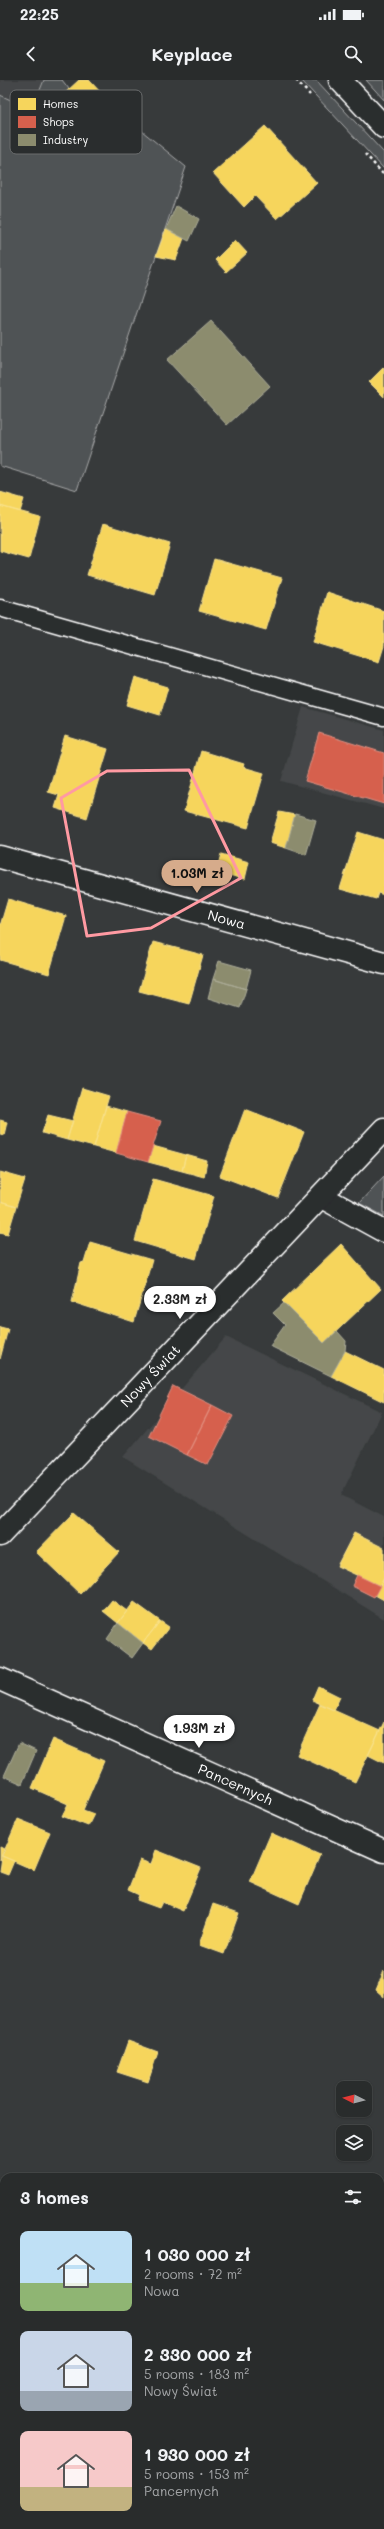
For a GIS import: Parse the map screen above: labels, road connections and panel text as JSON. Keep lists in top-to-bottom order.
{
  "streets": {
    "street": ["Nowa", "Nowy Świat", "Pancernych"]
  },
  "legend": ["Homes", "Shops", "Industry"],
  "north": "left",
  "page": {
    "status": "22:25",
    "header": "Keyplace",
    "price": ["1.03M zł", "2.33M zł", "1.93M zł"],
    "heading": "3 homes",
    "list": [
      {
        "name": "1 030 000 zł",
        "note": "2 rooms · 72 m² · Nowa"
      },
      {
        "name": "2 330 000 zł",
        "note": "5 rooms · 183 m² · Nowy Świat"
      },
      {
        "name": "1 930 000 zł",
        "note": "5 rooms · 153 m² · Pancernych"
      }
    ]
  }
}
